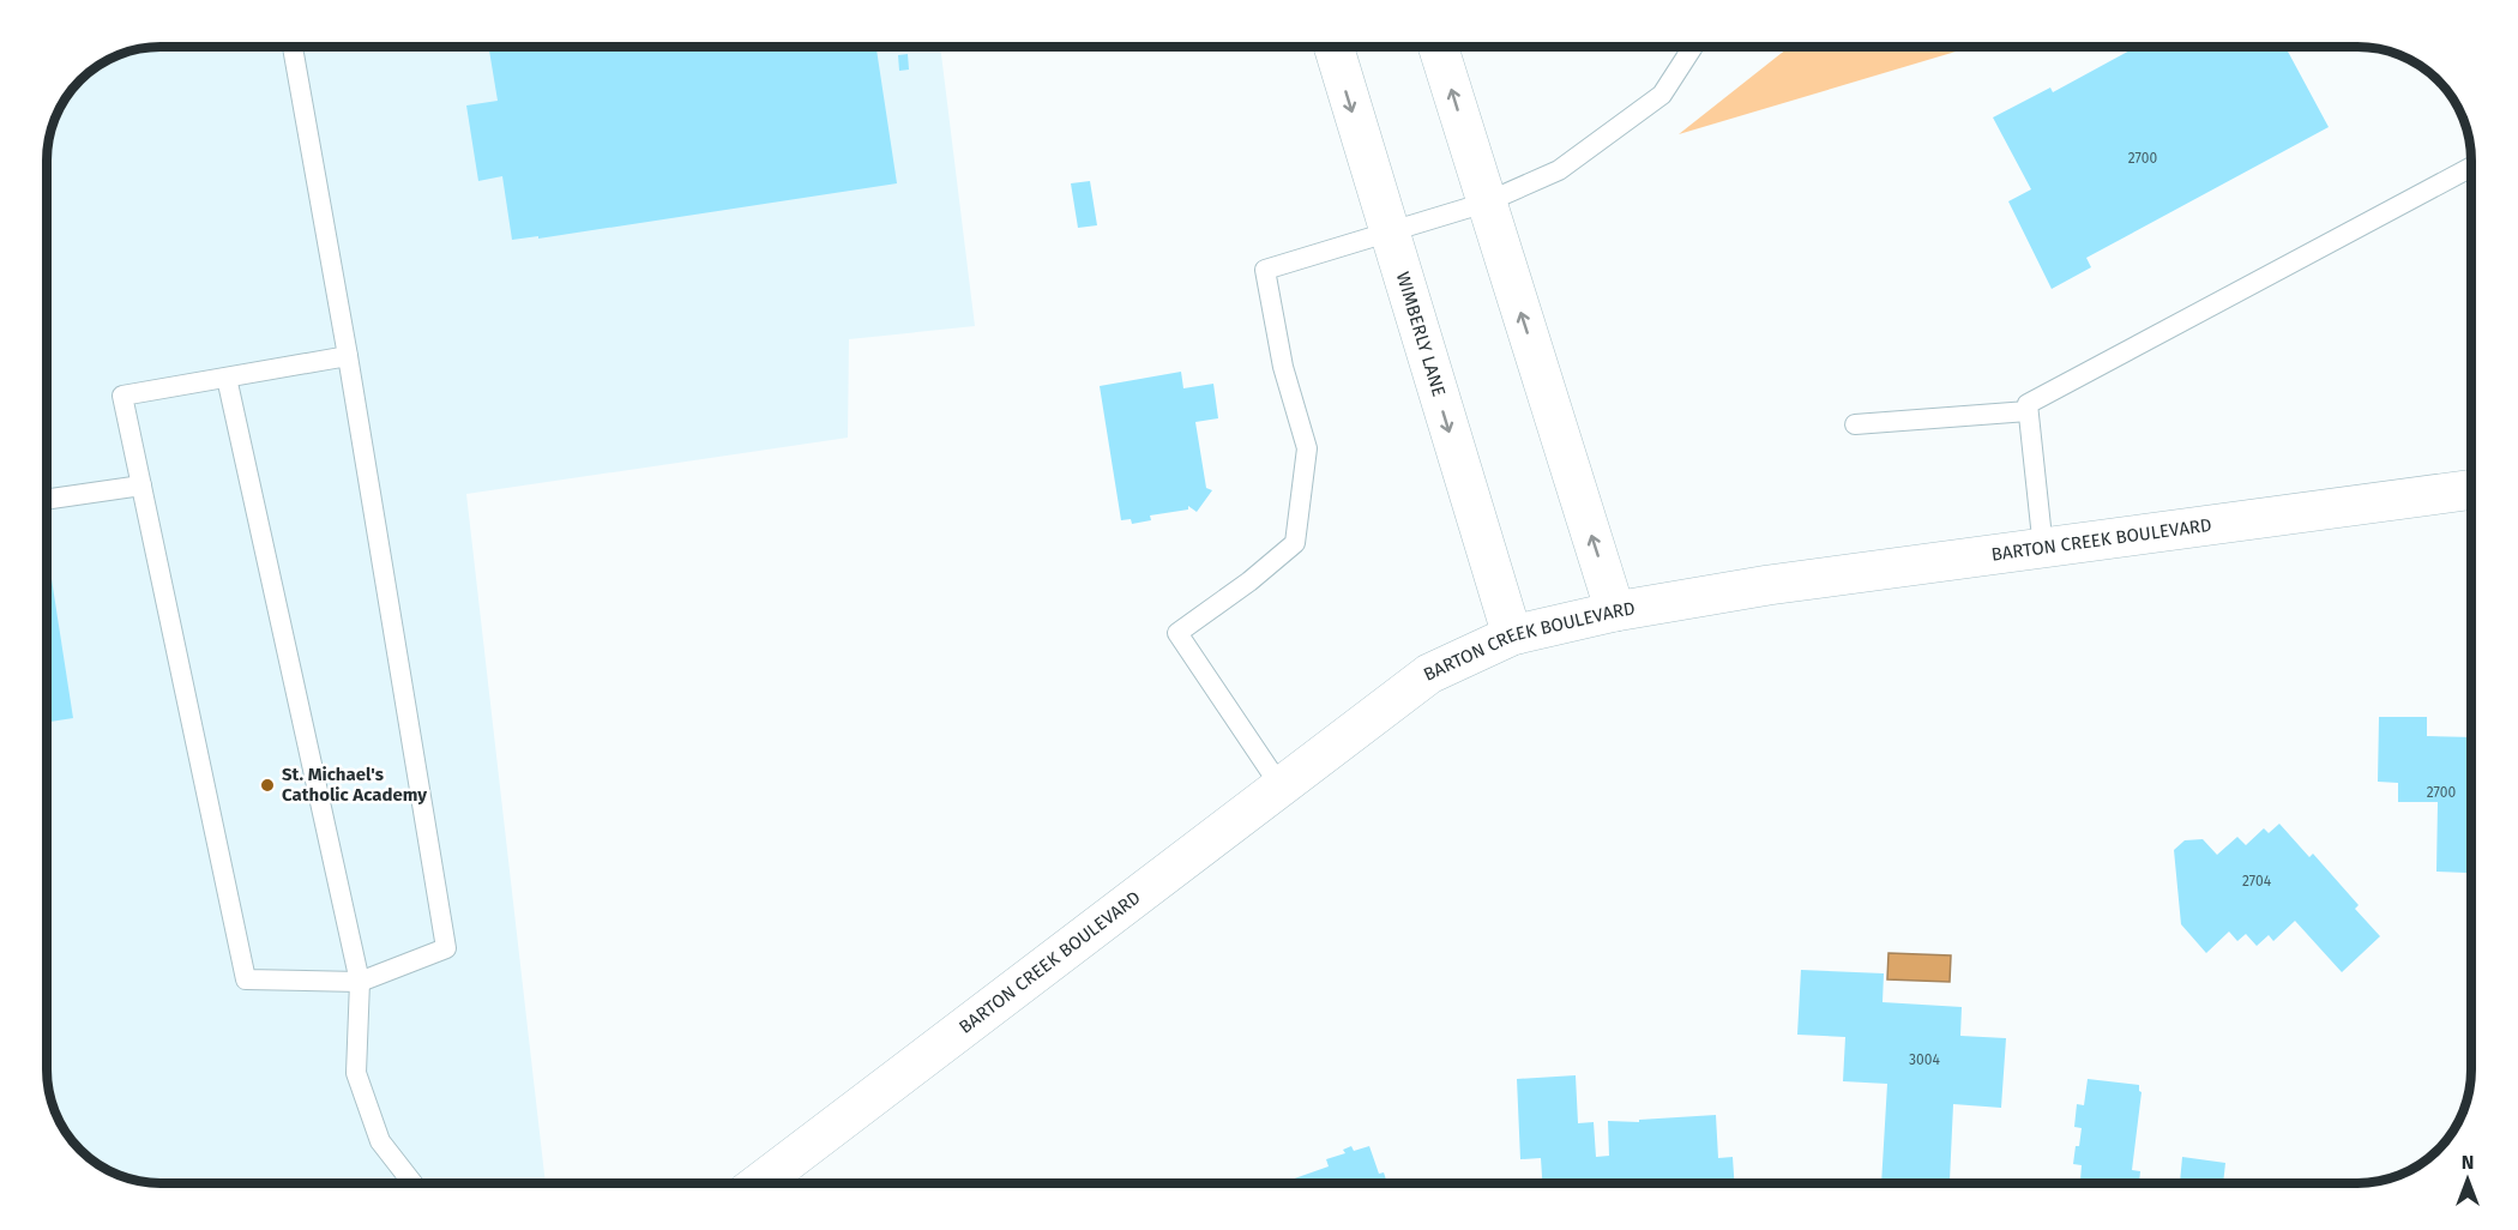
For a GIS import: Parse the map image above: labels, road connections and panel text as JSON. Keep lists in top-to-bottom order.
{
  "streets": {
    "street": ["WIMBERLY LANE", "BARTON CREEK BOULEVARD"]
  },
  "crossings": [
    ["WIMBERLY LANE", "BARTON CREEK BOULEVARD"]
  ],
  "places": ["St. Michael's Catholic Academy"],
  "house_numbers": [
    "2700",
    "2700",
    "2704",
    "3004"
  ],
  "north": "top"
}
